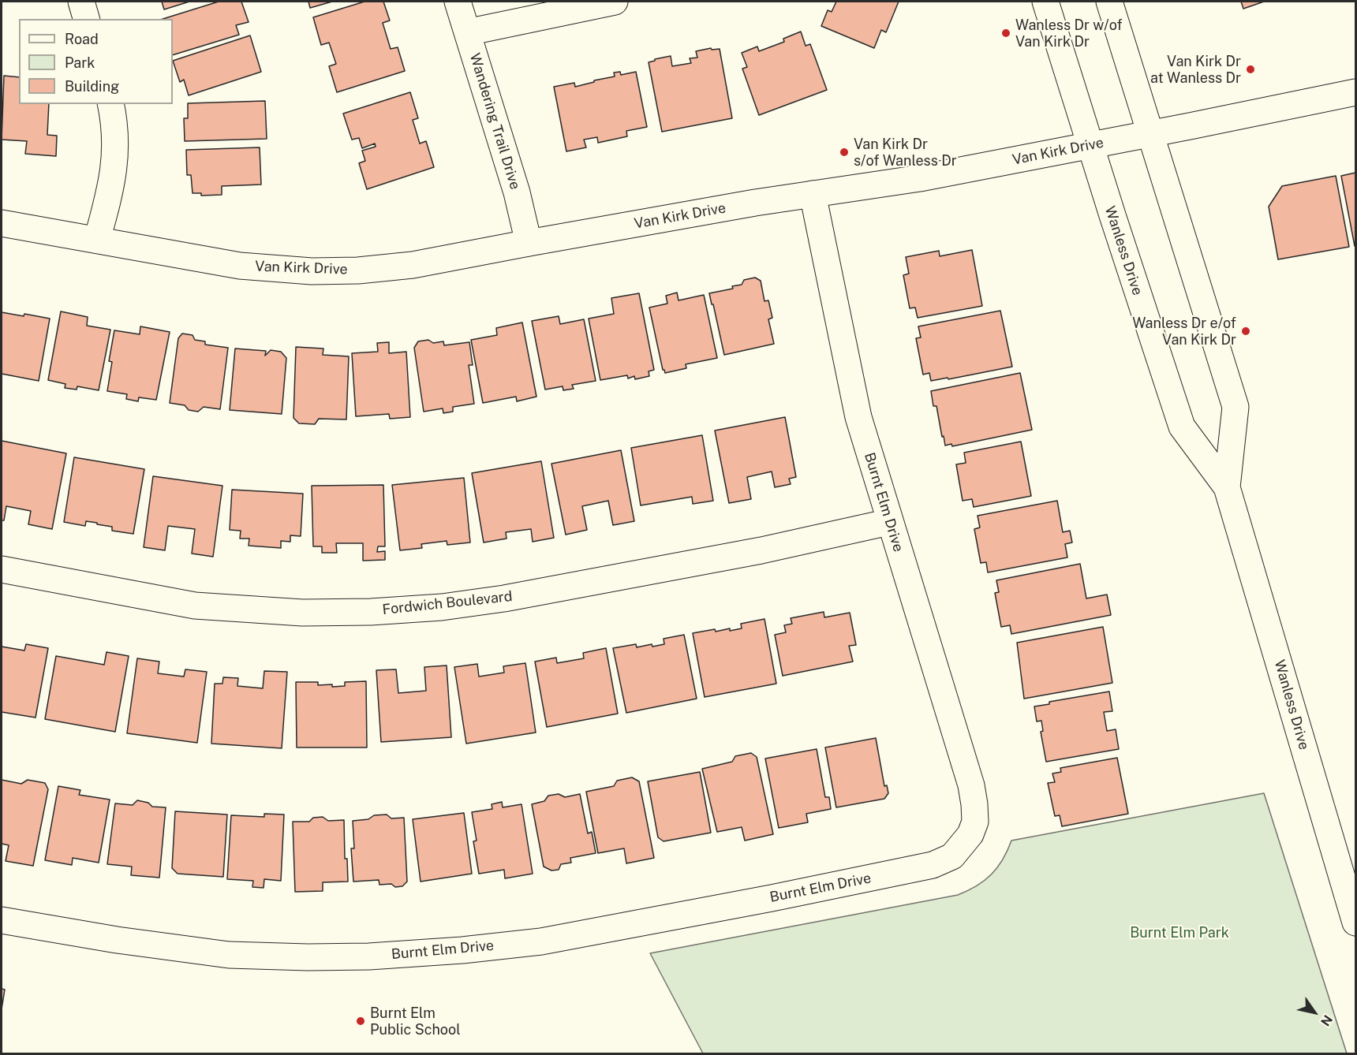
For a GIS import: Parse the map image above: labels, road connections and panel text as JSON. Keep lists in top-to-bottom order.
{
  "streets": {
    "street": [
      "Wandering Trail Drive",
      "Van Kirk Drive",
      "Wanless Drive",
      "Burnt Elm Drive",
      "Fordwich Boulevard"
    ]
  },
  "crossings": [
    ["Wandering Trail Drive", "Van Kirk Drive"],
    ["Van Kirk Drive", "Wanless Drive"],
    ["Van Kirk Drive", "Burnt Elm Drive"],
    ["Burnt Elm Drive", "Fordwich Boulevard"]
  ],
  "parks": ["Burnt Elm Park"],
  "places": [
    "Wanless Dr w/of Van Kirk Dr",
    "Van Kirk Dr at Wanless Dr",
    "Van Kirk Dr s/of Wanless Dr",
    "Wanless Dr e/of Van Kirk Dr",
    "Burnt Elm Public School"
  ],
  "legend": ["Road", "Park", "Building"],
  "north": "bottom right"
}
